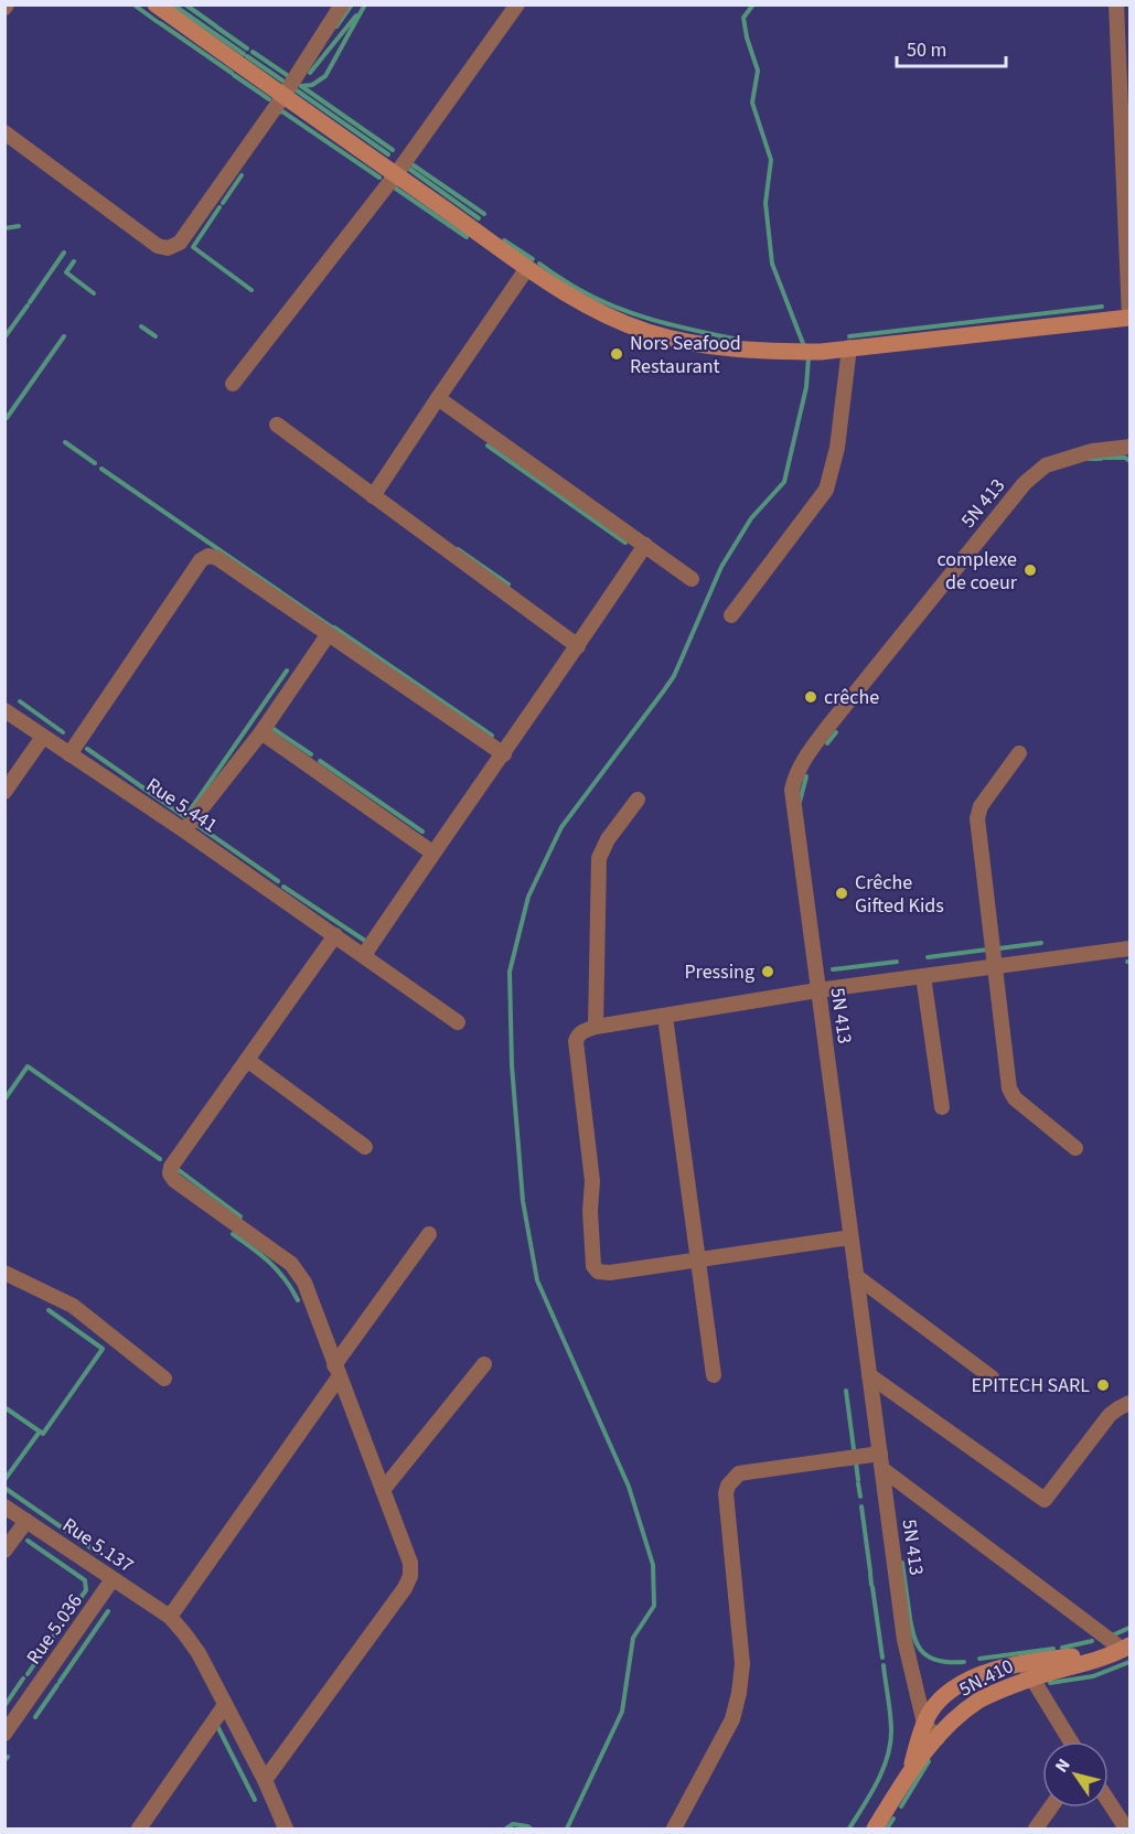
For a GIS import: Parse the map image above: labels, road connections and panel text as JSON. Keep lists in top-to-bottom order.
{
  "streets": {
    "main road": ["5N.410"],
    "street": [
      "5N 413",
      "Rue 5.441",
      "Rue 5.137",
      "Rue 5.036"
    ]
  },
  "crossings": [
    ["5N 413", "5N.410"],
    ["Rue 5.137", "Rue 5.036"]
  ],
  "places": [
    "Nors Seafood Restaurant",
    "complexe de coeur",
    "crêche",
    "Crêche Gifted Kids",
    "Pressing",
    "EPITECH SARL"
  ],
  "scale_bar": "50 m",
  "north": "top left"
}
